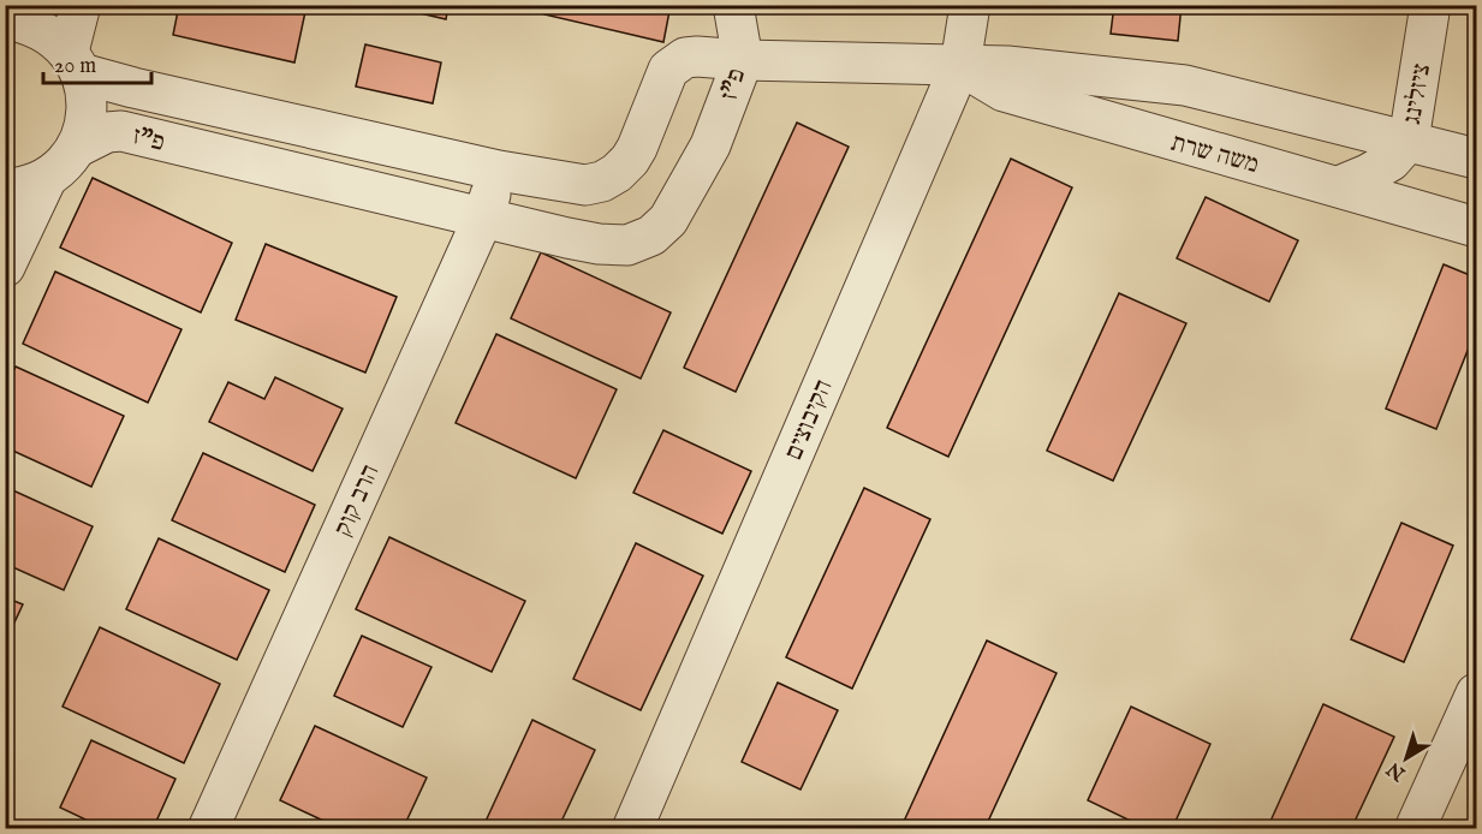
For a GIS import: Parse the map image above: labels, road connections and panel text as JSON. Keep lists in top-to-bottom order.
{
  "streets": {
    "street": [
      "פ\"ז",
      "ציזלינג",
      "משה שרת",
      "הקיבוצים",
      "הרב קוק"
    ]
  },
  "crossings": [
    ["פ\"ז", "הרב קוק"],
    ["ציזלינג", "משה שרת"],
    ["משה שרת", "הקיבוצים"]
  ],
  "scale_bar": "20 m",
  "north": "bottom left"
}
